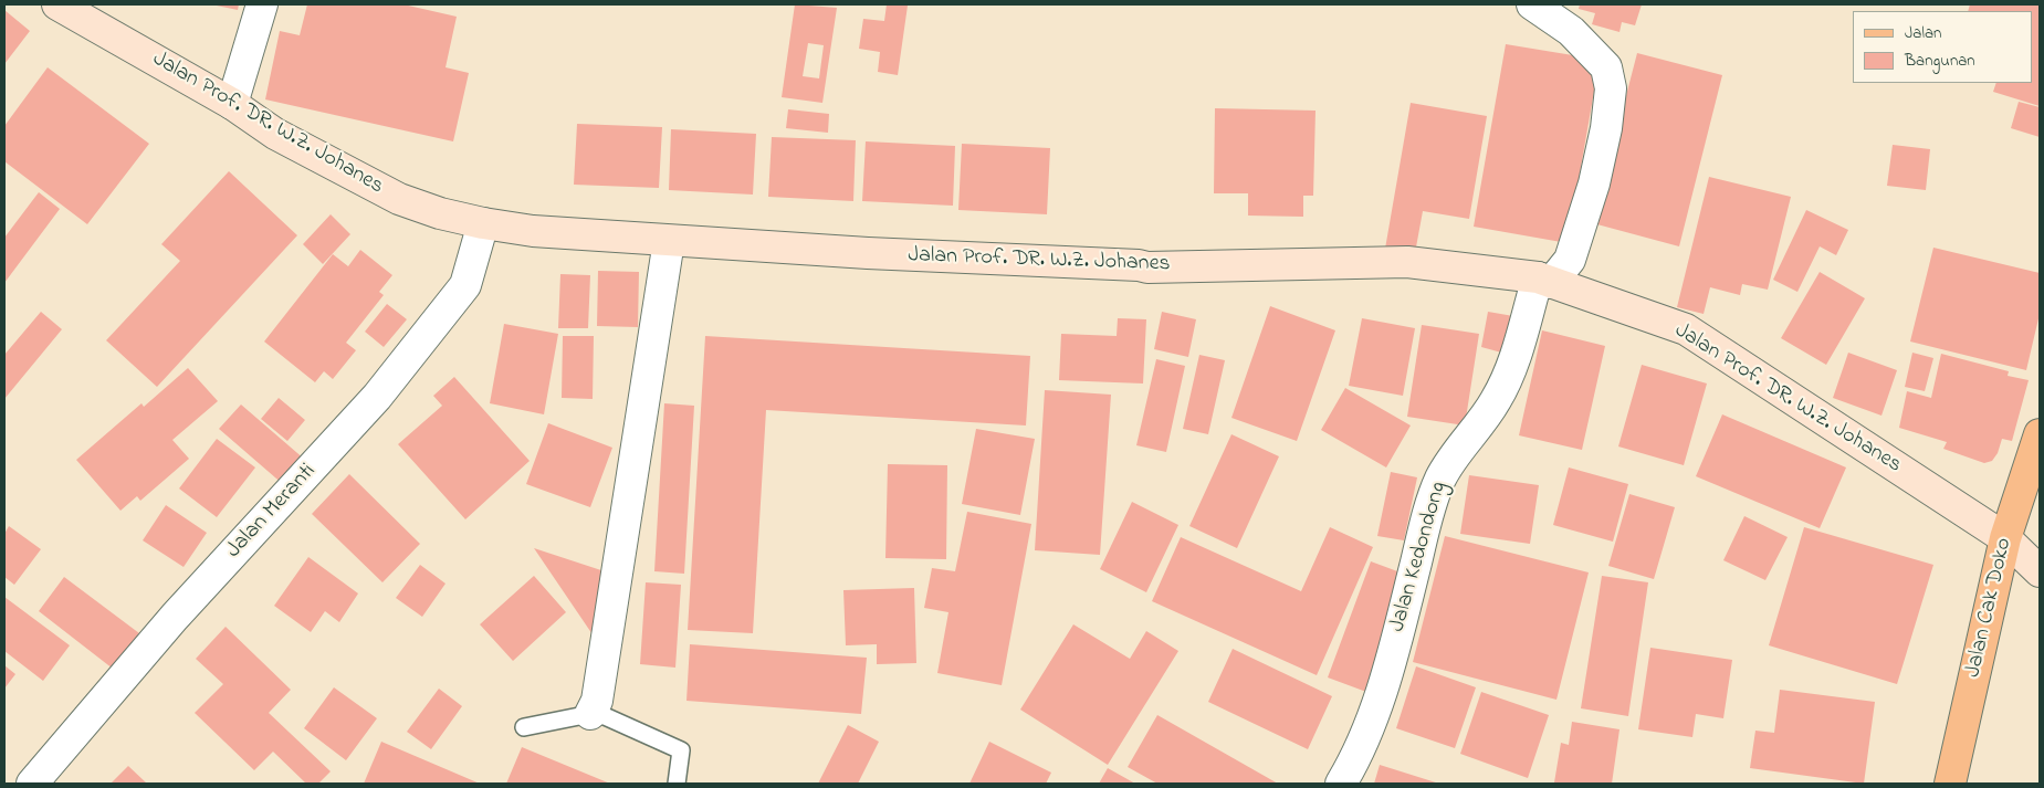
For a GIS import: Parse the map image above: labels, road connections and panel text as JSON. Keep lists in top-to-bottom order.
{
  "streets": {
    "main road": ["Jalan Cak Doko"],
    "street": ["Jalan Prof. DR. W.Z. Johanes", "Jalan Meranti", "Jalan Kedondong"]
  },
  "crossings": [
    ["Jalan Prof. DR. W.Z. Johanes", "Jalan Meranti"],
    ["Jalan Prof. DR. W.Z. Johanes", "Jalan Kedondong"],
    ["Jalan Prof. DR. W.Z. Johanes", "Jalan Cak Doko"]
  ],
  "legend": ["Jalan", "Bangunan"]
}
